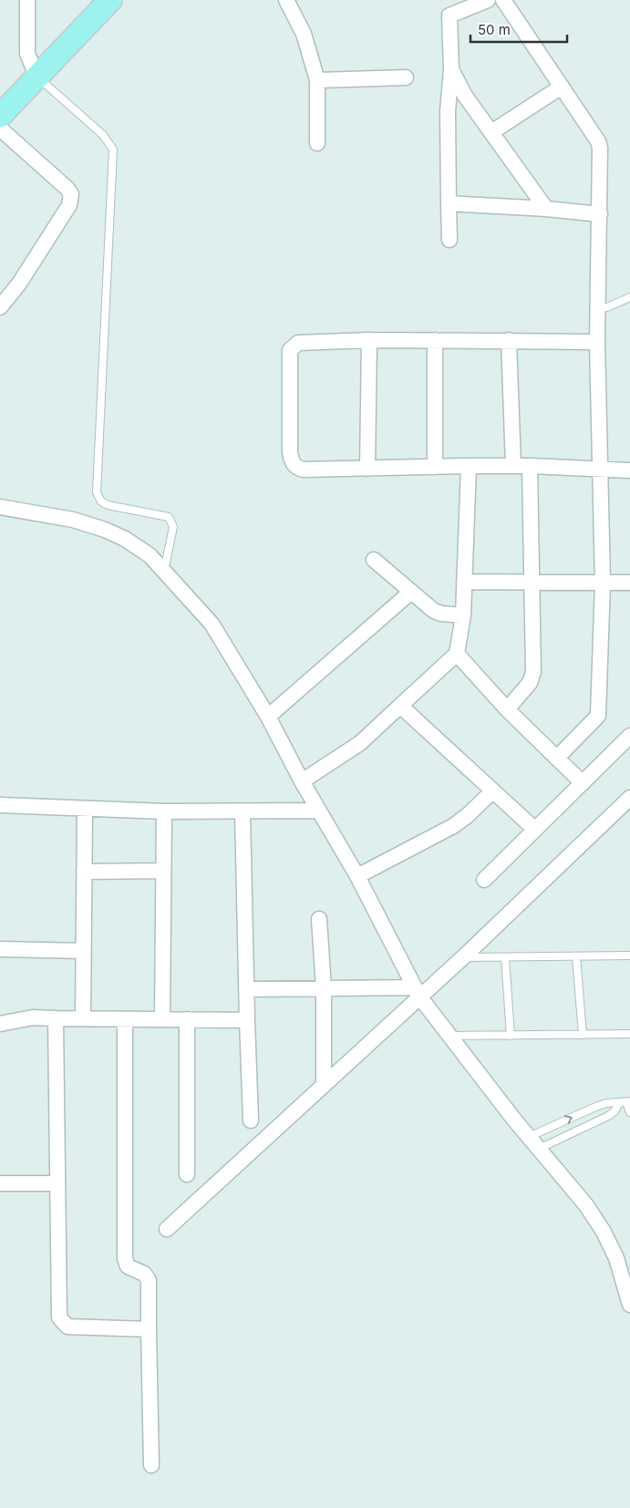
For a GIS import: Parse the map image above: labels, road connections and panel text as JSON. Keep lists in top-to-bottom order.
{
  "scale_bar": "50 m"
}
